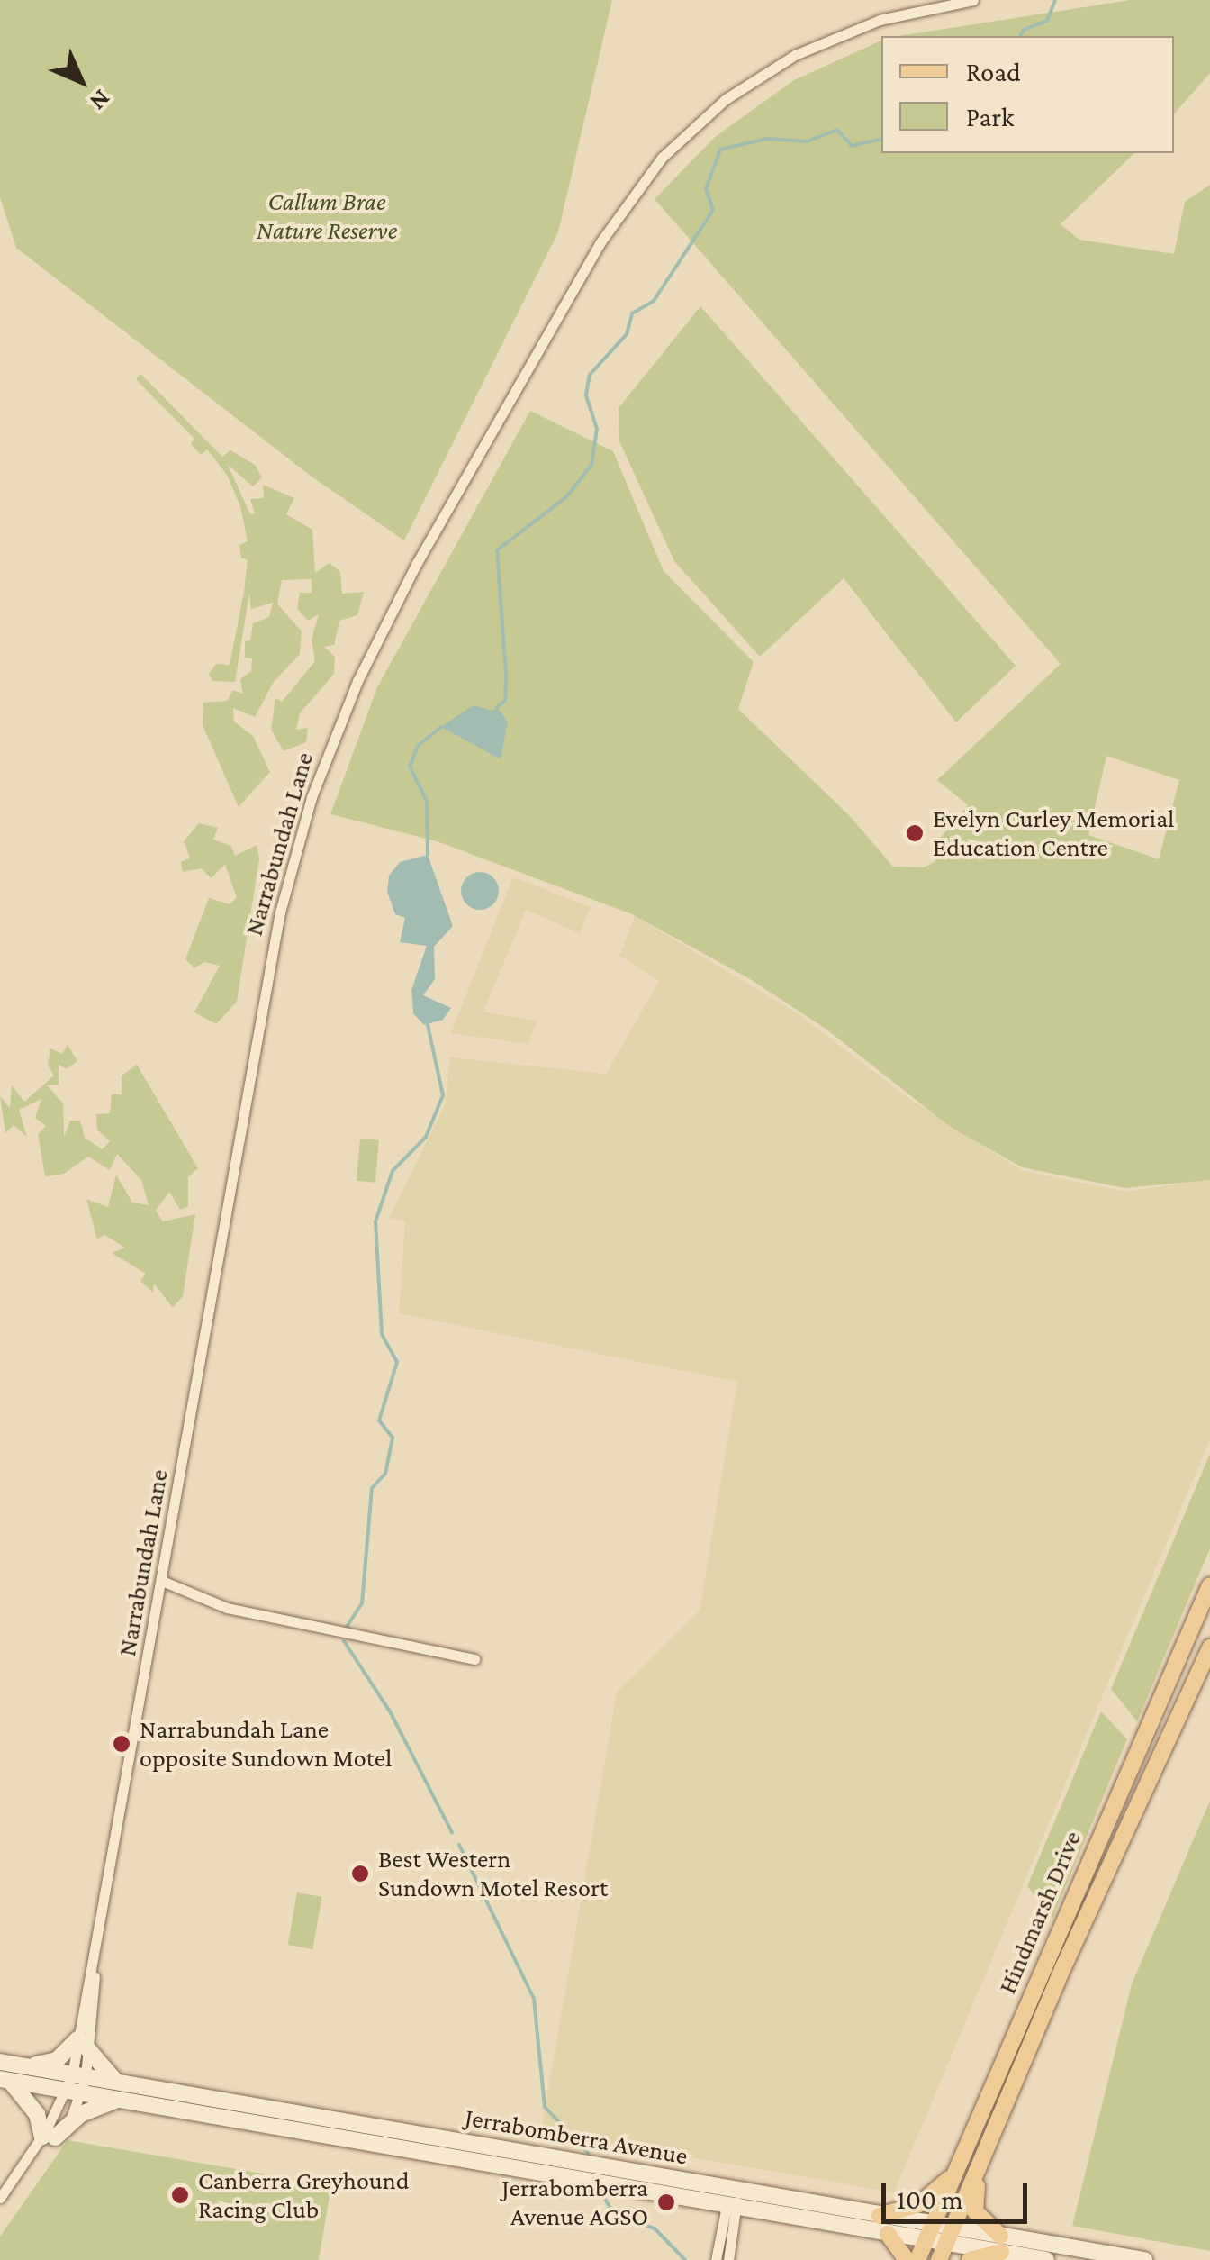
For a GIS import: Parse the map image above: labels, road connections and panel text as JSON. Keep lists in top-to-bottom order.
{
  "streets": {
    "main road": ["Hindmarsh Drive"],
    "street": ["Narrabundah Lane", "Jerrabomberra Avenue"]
  },
  "crossings": [
    ["Narrabundah Lane", "Jerrabomberra Avenue"],
    ["Hindmarsh Drive", "Jerrabomberra Avenue"]
  ],
  "parks": ["Callum Brae Nature Reserve"],
  "places": [
    "Evelyn Curley Memorial Education Centre",
    "Narrabundah Lane opposite Sundown Motel",
    "Best Western Sundown Motel Resort",
    "Canberra Greyhound Racing Club",
    "Jerrabomberra Avenue AGSO"
  ],
  "legend": ["Road", "Park"],
  "scale_bar": "100 m",
  "north": "bottom right"
}
